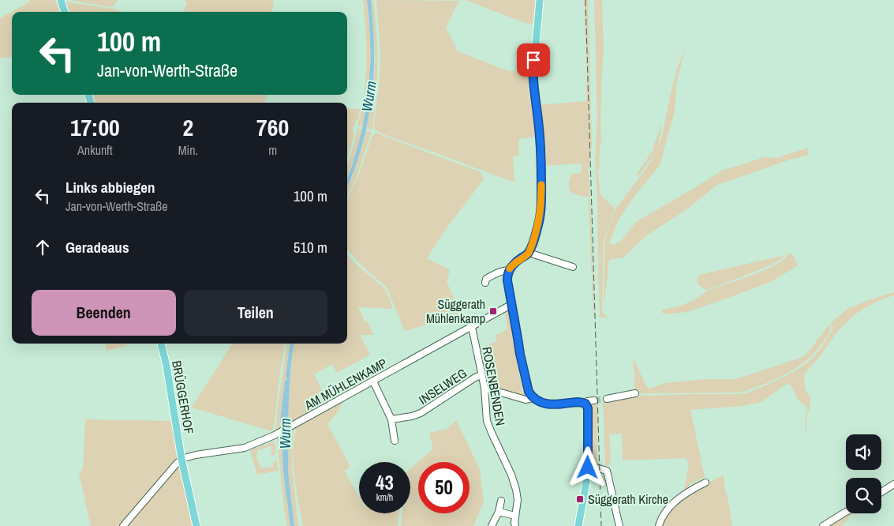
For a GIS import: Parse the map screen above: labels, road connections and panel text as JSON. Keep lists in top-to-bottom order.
{
  "streets": {
    "main road": ["BRÜGGERHOF"],
    "street": ["AM MÜHLENKAMP", "INSELWEG", "ROSENBENDEN"]
  },
  "crossings": [
    ["AM MÜHLENKAMP", "ROSENBENDEN"],
    ["AM MÜHLENKAMP", "BRÜGGERHOF"],
    ["INSELWEG", "ROSENBENDEN"]
  ],
  "water": ["Wurm"],
  "places": {
    "transit": ["Süggerath Mühlenkamp", "Süggerath Kirche"]
  },
  "page": {
    "turn": ["100 m", "Jan-von-Werth-Straße"],
    "eta": [
      "17:00",
      "Ankunft",
      "2",
      "Min.",
      "760",
      "m"
    ],
    "list": [
      {
        "name": "Links abbiegen",
        "note": "Jan-von-Werth-Straße",
        "value": "100 m"
      },
      {
        "name": "Geradeaus",
        "value": "510 m"
      }
    ],
    "buttons": ["Beenden", "Teilen"],
    "speed": "43 km/h",
    "limit": "50"
  }
}
